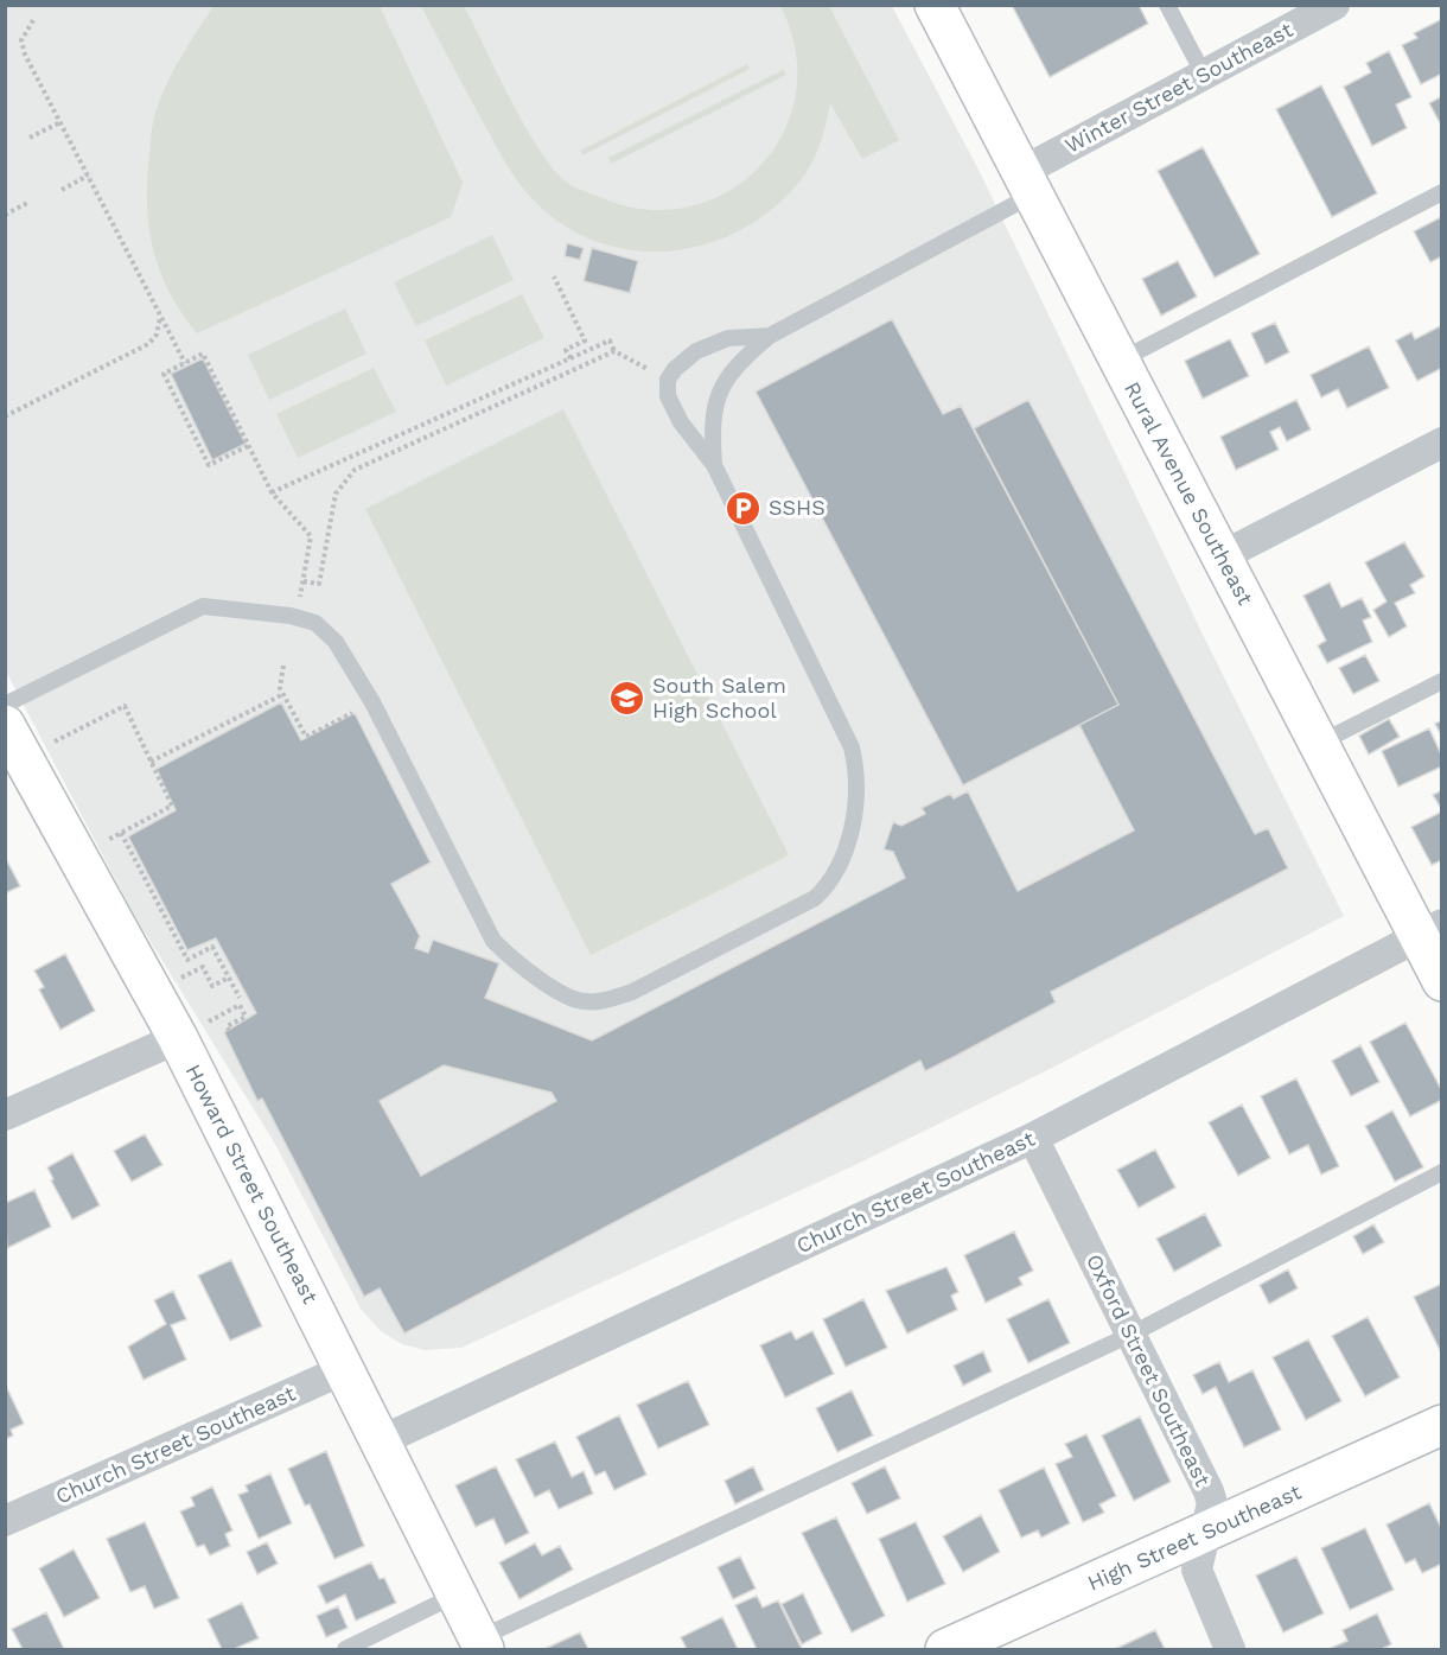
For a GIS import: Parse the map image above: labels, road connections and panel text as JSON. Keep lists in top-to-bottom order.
{
  "streets": {
    "street": [
      "Winter Street Southeast",
      "Rural Avenue Southeast",
      "Howard Street Southeast",
      "Church Street Southeast",
      "Oxford Street Southeast",
      "High Street Southeast"
    ]
  },
  "crossings": [
    ["Winter Street Southeast", "Rural Avenue Southeast"],
    ["Rural Avenue Southeast", "Church Street Southeast"],
    ["Howard Street Southeast", "Church Street Southeast"],
    ["Church Street Southeast", "Oxford Street Southeast"],
    ["Oxford Street Southeast", "High Street Southeast"]
  ],
  "places": {
    "parking": ["SSHS"],
    "school or university": ["South Salem High School"]
  }
}
